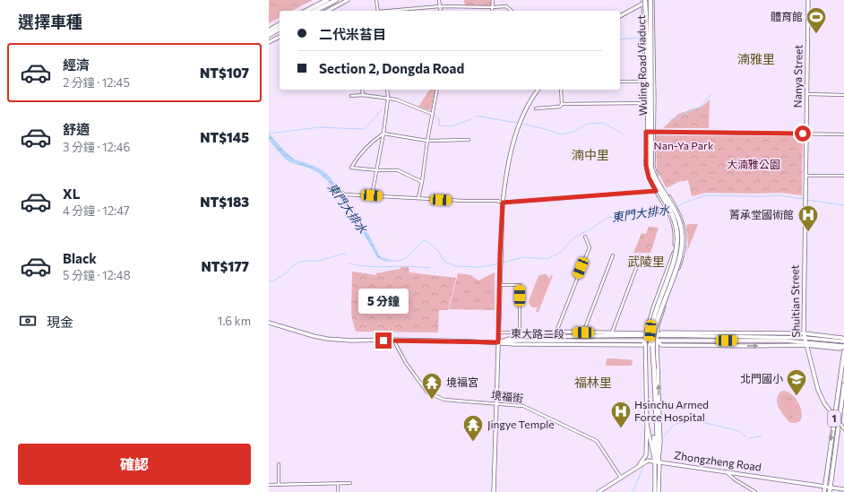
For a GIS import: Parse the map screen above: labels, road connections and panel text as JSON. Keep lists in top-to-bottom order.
{
  "streets": {
    "highway": ["Wuling Road Viaduct"],
    "main road": ["1"],
    "street": [
      "Nanya Street",
      "Shuitian Street",
      "東大路二段",
      "境福街",
      "Zhongzheng Road"
    ]
  },
  "crossings": [
    ["Wuling Road Viaduct", "Zhongzheng Road"],
    ["Nanya Street", "Shuitian Street"],
    ["Shuitian Street", "1"],
    ["境福街", "Zhongzheng Road"],
    ["1", "Zhongzheng Road"]
  ],
  "districts": [
    "湳雅里",
    "湳中里",
    "武陵里",
    "福林里"
  ],
  "water": ["東門大排水"],
  "parks": ["Nan-Ya Park", "大湳雅公園"],
  "places": {
    "sports": ["體育館"],
    "hospital": ["菁承堂國術館", "Hsinchu Armed Force Hospital"],
    "school or university": ["北門國小"],
    "temple": ["境福宮", "Jingye Temple"]
  },
  "page": {
    "heading": "選擇車種",
    "banner": ["二代米苔目", "Section 2, Dongda Road"],
    "list": [
      {
        "name": "經濟",
        "note": "2 分鐘 · 12:45",
        "value": "NT$107"
      },
      {
        "name": "舒適",
        "note": "3 分鐘 · 12:46",
        "value": "NT$145"
      },
      {
        "name": "XL",
        "note": "4 分鐘 · 12:47",
        "value": "NT$183"
      },
      {
        "name": "Black",
        "note": "5 分鐘 · 12:48",
        "value": "NT$177"
      }
    ],
    "bubble": "5 分鐘",
    "pay": ["現金", "1.6 km"],
    "buttons": "確認"
  }
}
